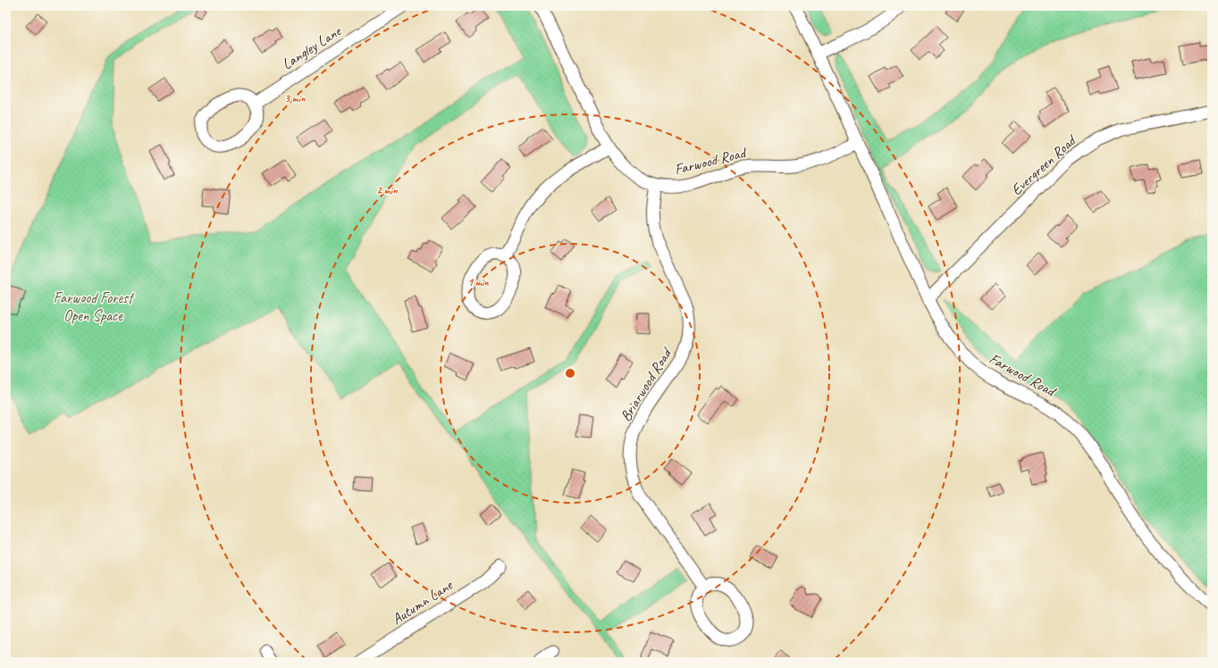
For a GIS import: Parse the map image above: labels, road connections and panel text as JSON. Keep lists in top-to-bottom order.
{
  "streets": {
    "street": [
      "Langley Lane",
      "Farwood Road",
      "Evergreen Road",
      "Briarwood Road",
      "Autumn Lane"
    ]
  },
  "crossings": [
    ["Farwood Road", "Evergreen Road"],
    ["Farwood Road", "Briarwood Road"]
  ],
  "parks": ["Farwood Forest Open Space"],
  "rings": ["3 min", "2 min", "1 min"]
}
